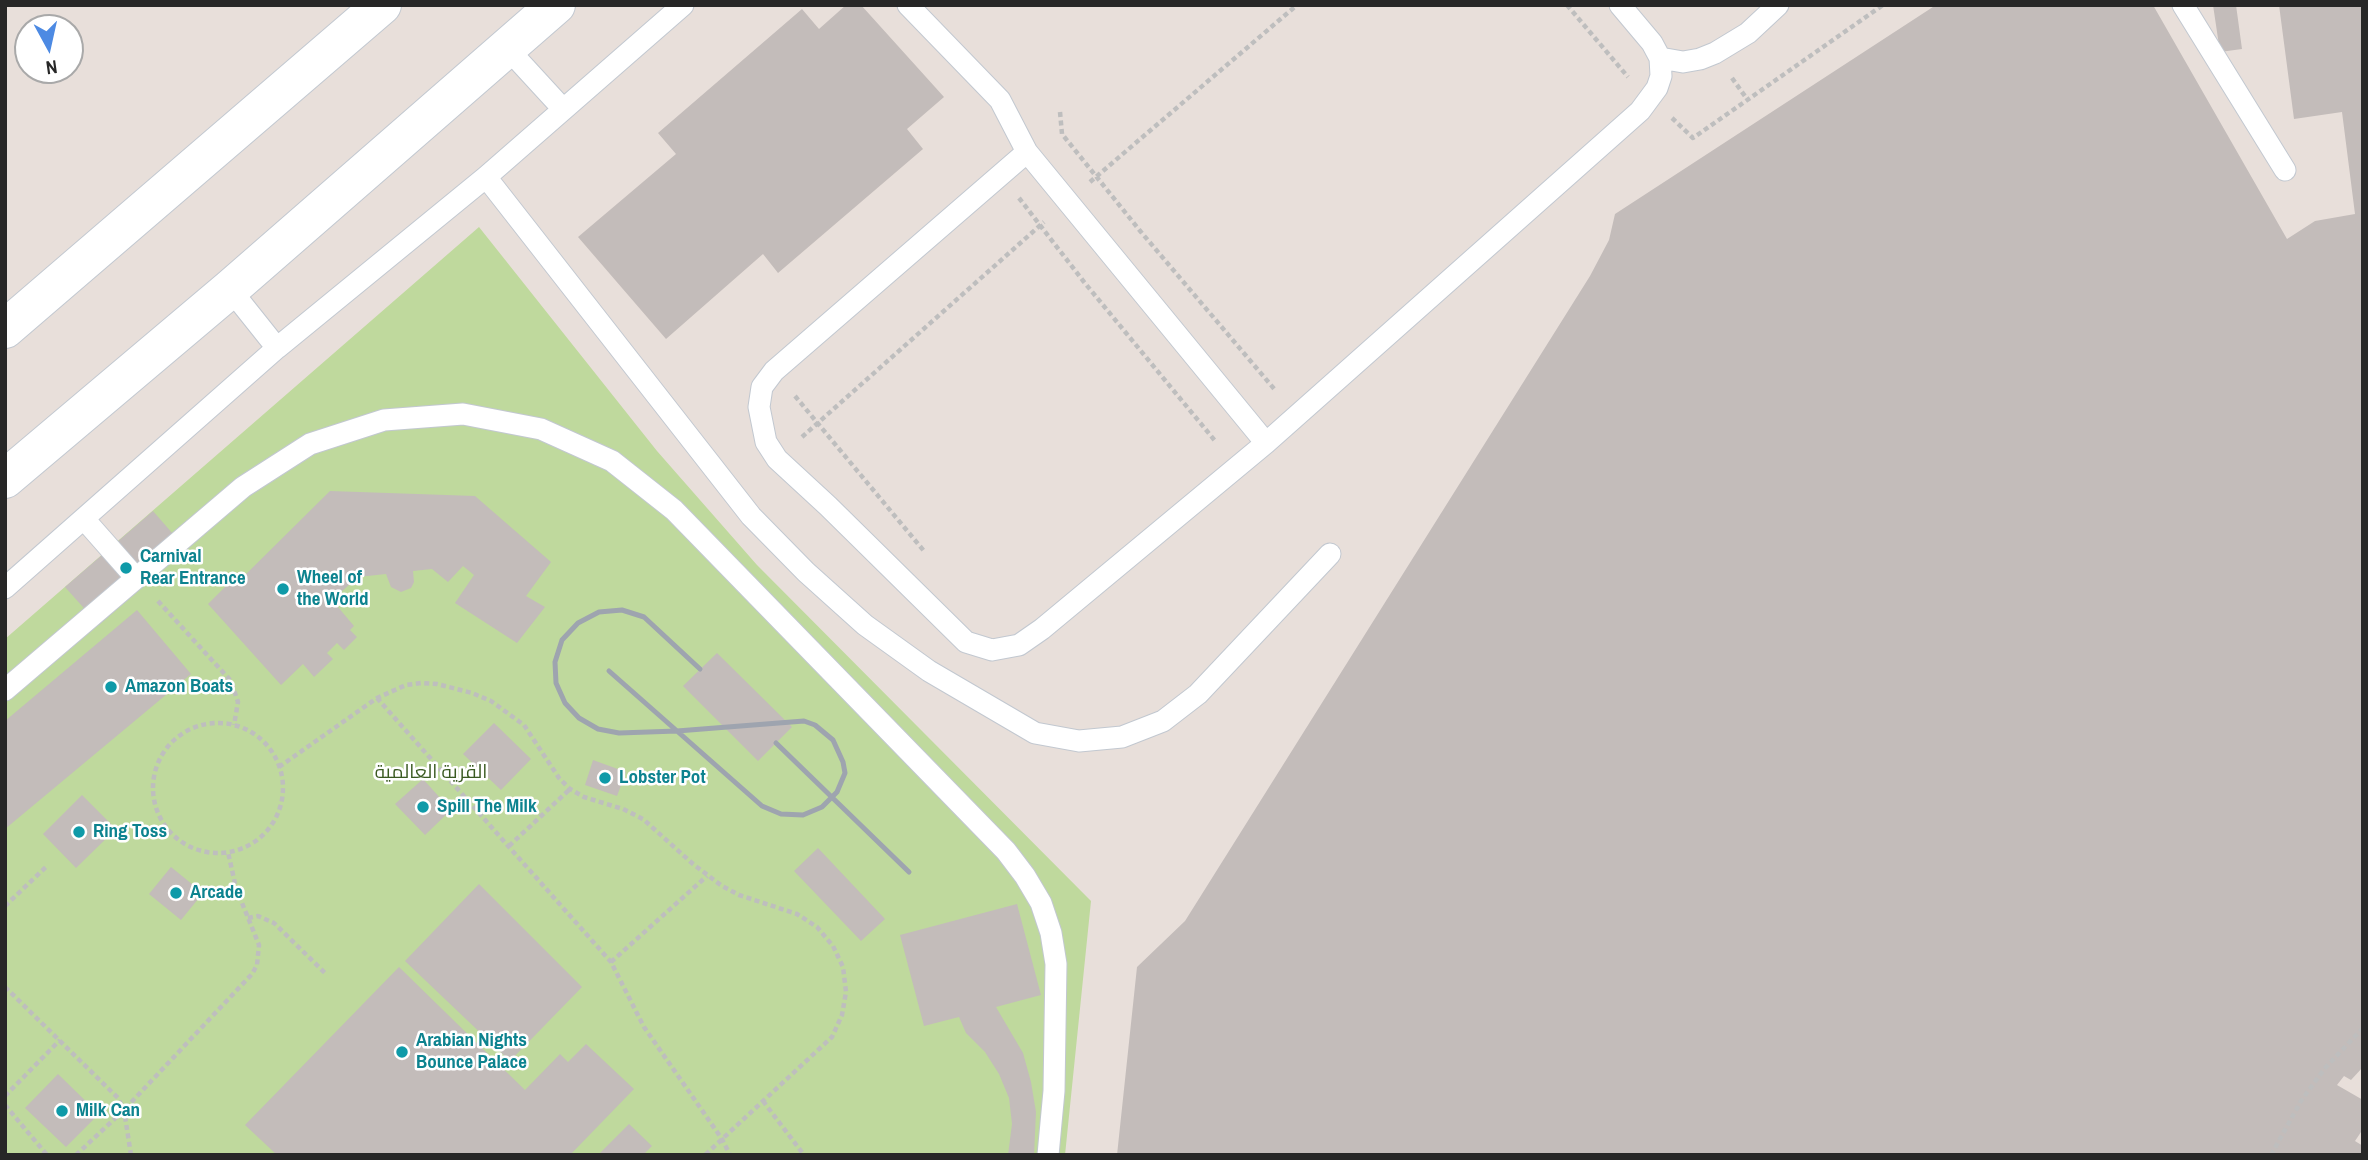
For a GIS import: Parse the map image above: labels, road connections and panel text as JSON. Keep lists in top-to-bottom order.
{
  "parks": ["القرية العالمية"],
  "places": [
    "Carnival Rear Entrance",
    "Wheel of the World",
    "Amazon Boats",
    "Lobster Pot",
    "Spill The Milk",
    "Ring Toss",
    "Arcade",
    "Arabian Nights Bounce Palace",
    "Milk Can"
  ],
  "north": "bottom"
}
